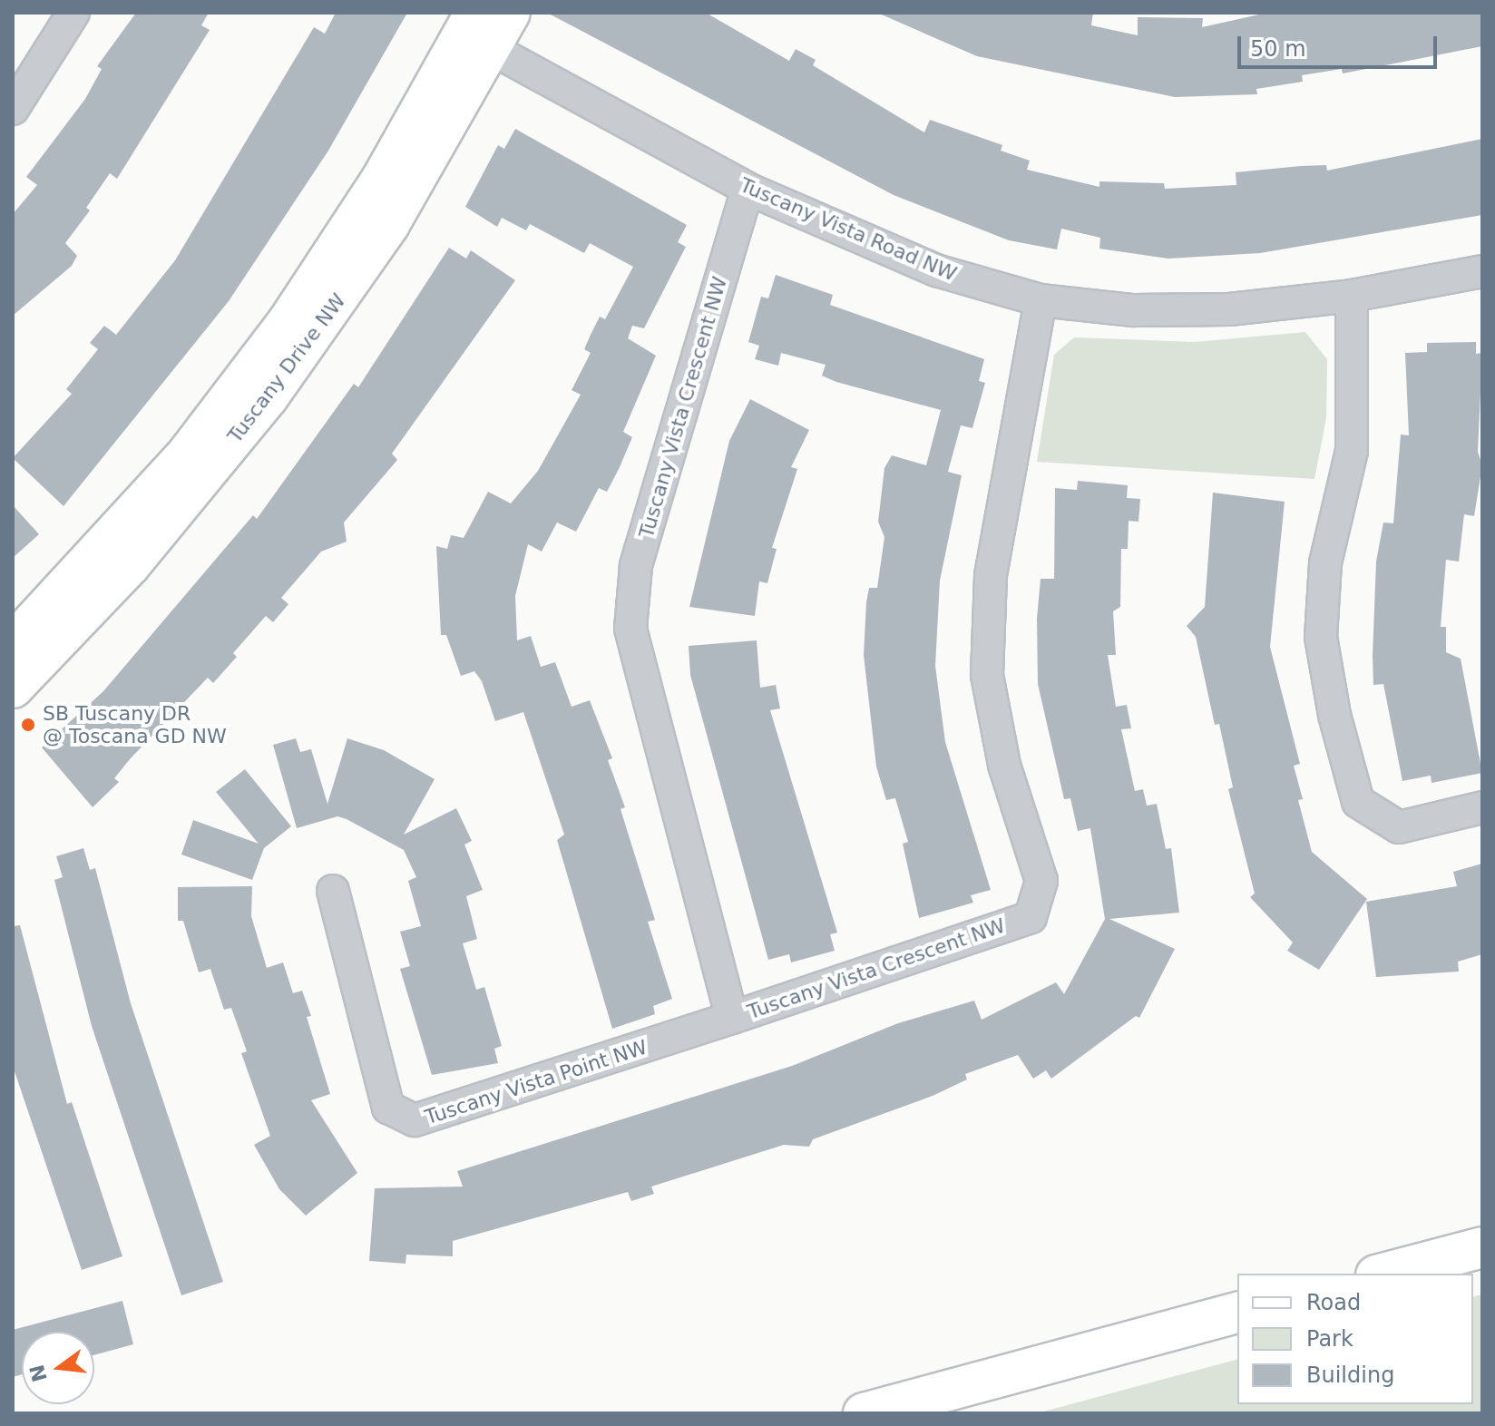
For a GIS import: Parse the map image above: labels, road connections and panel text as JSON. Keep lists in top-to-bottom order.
{
  "streets": {
    "street": [
      "Tuscany Vista Road NW",
      "Tuscany Drive NW",
      "Tuscany Vista Crescent NW",
      "Tuscany Vista Point NW"
    ]
  },
  "crossings": [
    ["Tuscany Vista Road NW", "Tuscany Drive NW"],
    ["Tuscany Vista Road NW", "Tuscany Vista Crescent NW"],
    ["Tuscany Vista Crescent NW", "Tuscany Vista Point NW"]
  ],
  "places": ["SB Tuscany DR @ Toscana GD NW"],
  "legend": ["Road", "Park", "Building"],
  "scale_bar": "50 m",
  "north": "left"
}
